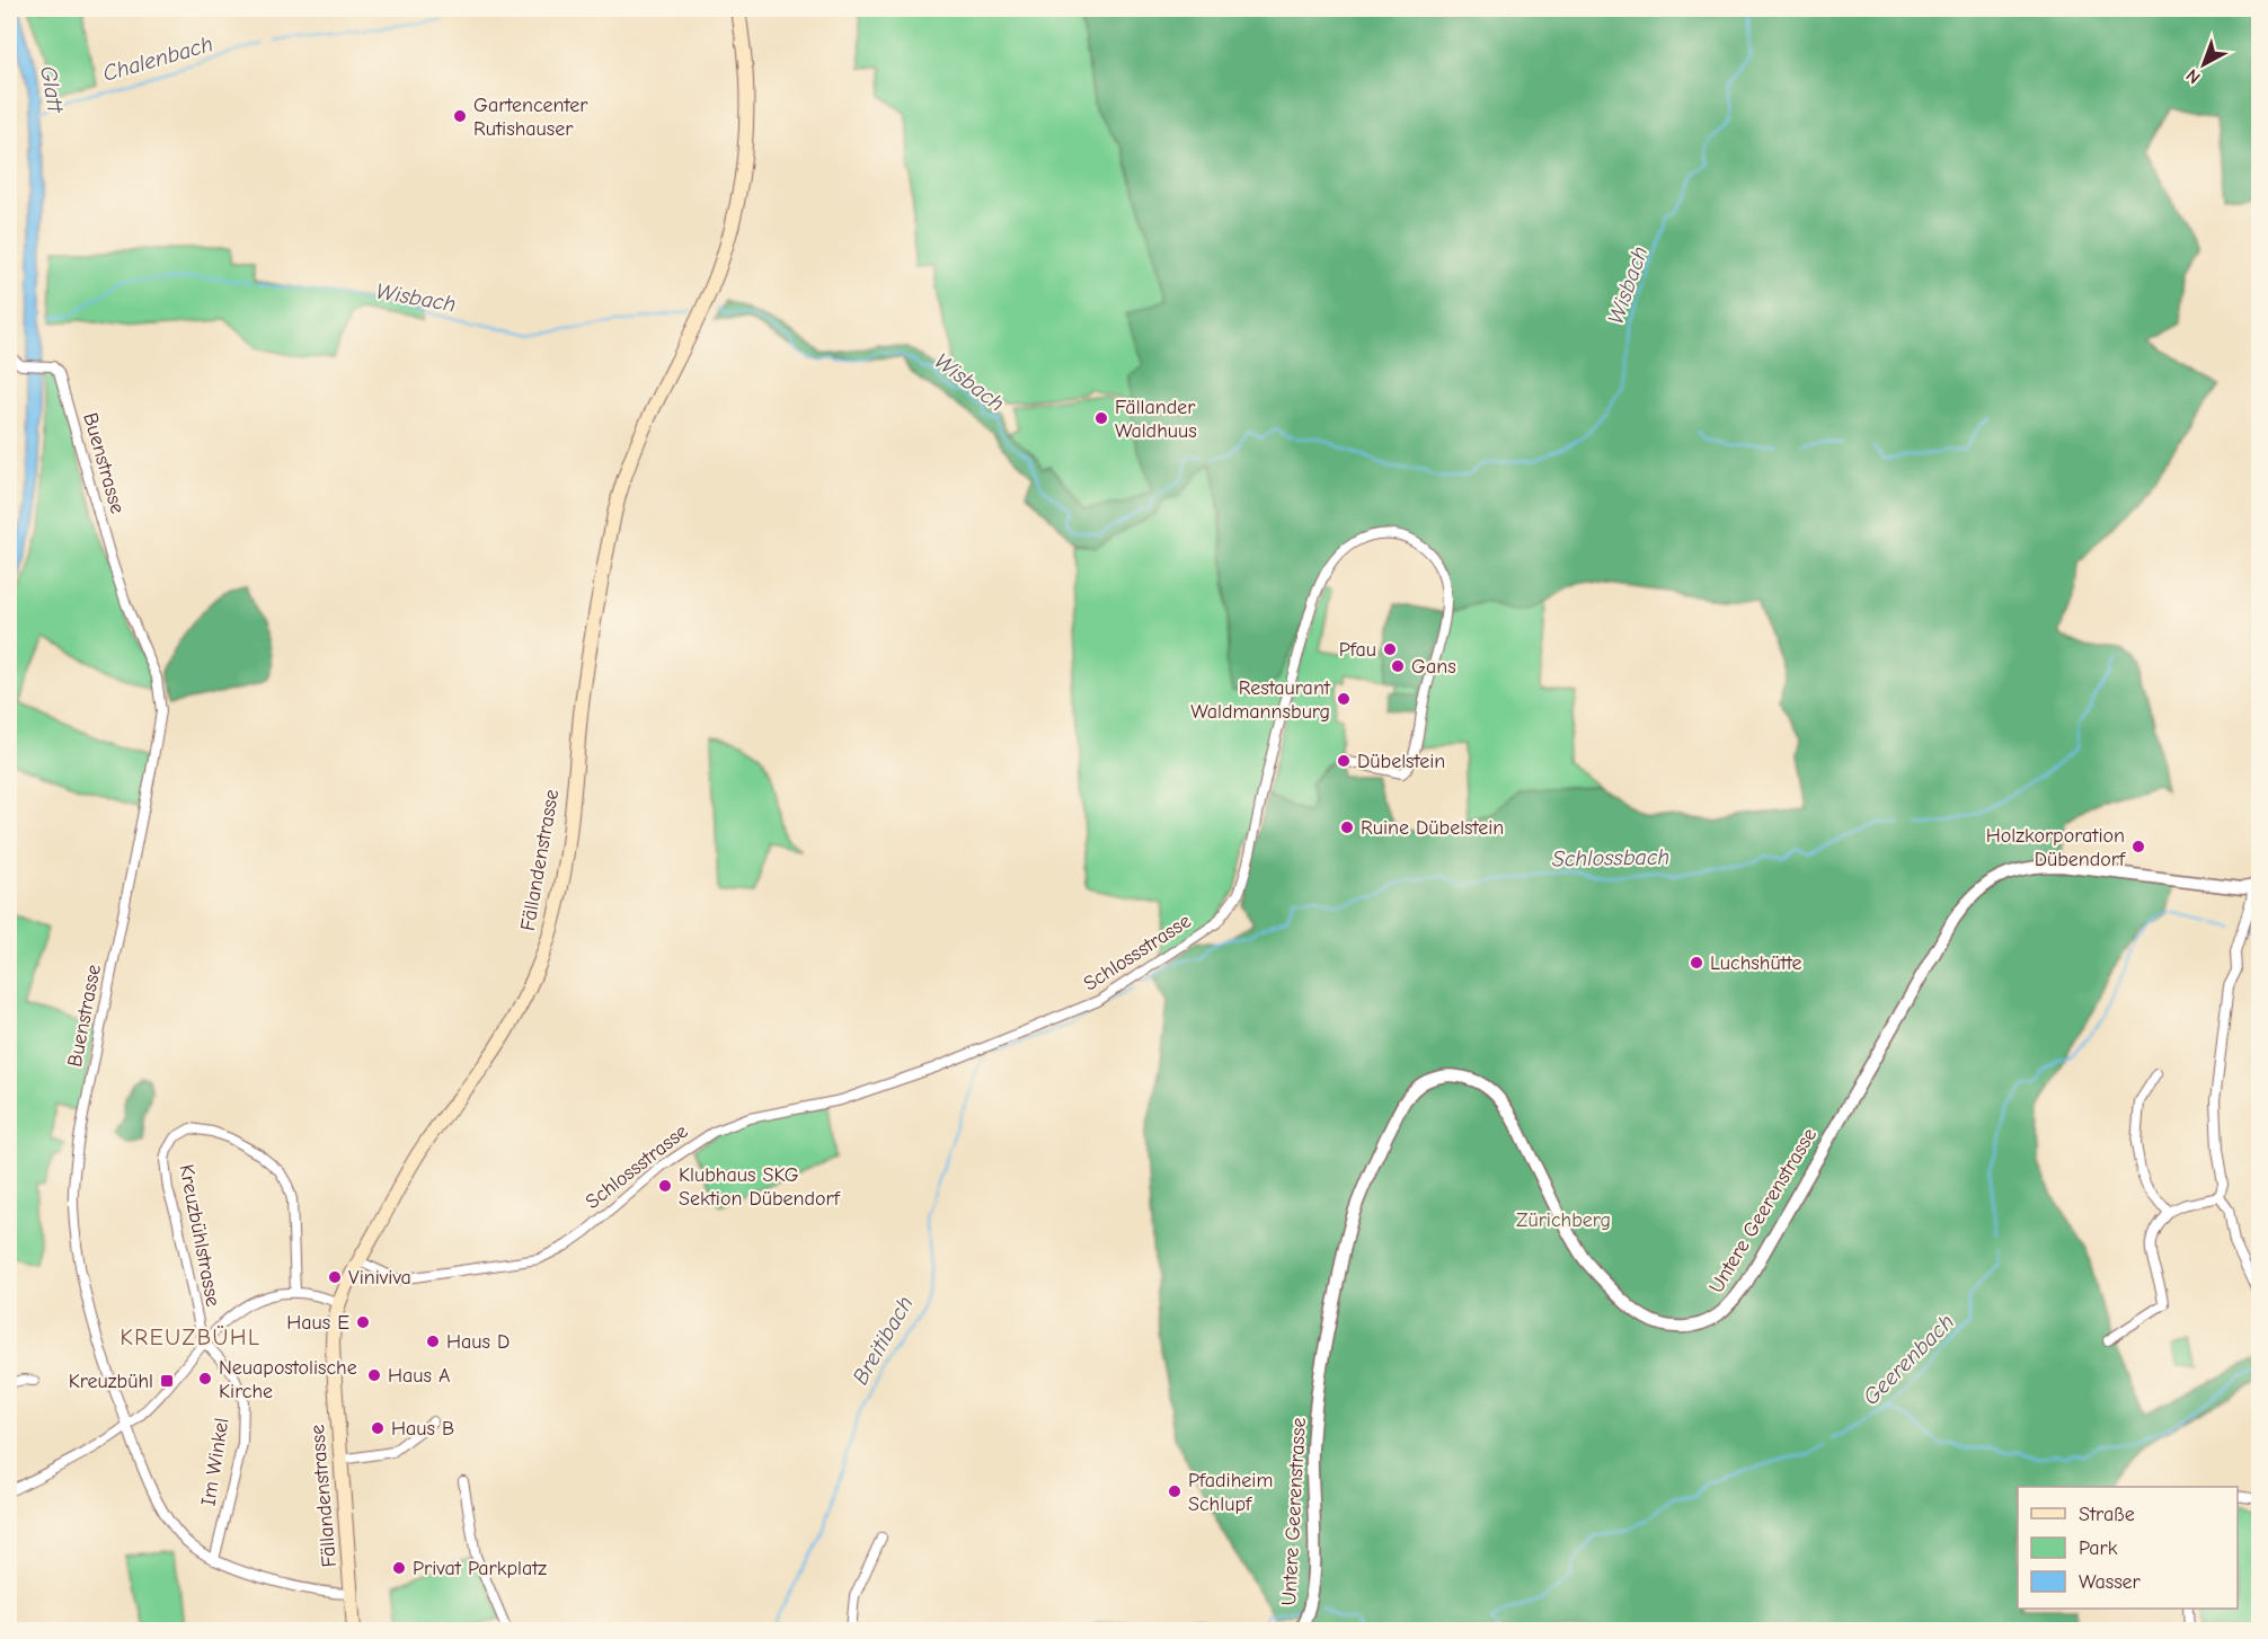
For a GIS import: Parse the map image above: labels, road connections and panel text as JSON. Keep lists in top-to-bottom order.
{
  "streets": {
    "main road": ["Fällandenstrasse"],
    "street": [
      "Buenstrasse",
      "Schlossstrasse",
      "Untere Geerenstrasse",
      "Kreuzbühlstrasse",
      "Im Winkel"
    ]
  },
  "crossings": [
    ["Buenstrasse", "Fällandenstrasse"],
    ["Buenstrasse", "Im Winkel"],
    ["Fällandenstrasse", "Schlossstrasse"],
    ["Kreuzbühlstrasse", "Im Winkel"]
  ],
  "districts": ["KREUZBÜHL"],
  "water": [
    "Chalenbach",
    "Glatt",
    "Wisbach",
    "Schlossbach",
    "Breitibach",
    "Geerenbach"
  ],
  "parks": ["Zürichberg"],
  "places": {
    "other": [
      "Gartencenter Rutishauser",
      "Fällander Waldhuus",
      "Pfau",
      "Gans",
      "Restaurant Waldmannsburg",
      "Dübelstein",
      "Ruine Dübelstein",
      "Holzkorporation Dübendorf",
      "Luchshütte",
      "Klubhaus SKG Sektion Dübendorf",
      "Viniviva",
      "Haus E",
      "Haus D",
      "Haus A",
      "Neuapostolische Kirche",
      "Haus B",
      "Pfadiheim Schlupf",
      "Privat Parkplatz"
    ],
    "transit": ["Kreuzbühl"]
  },
  "legend": ["Straße", "Park", "Wasser"],
  "north": "bottom left"
}
